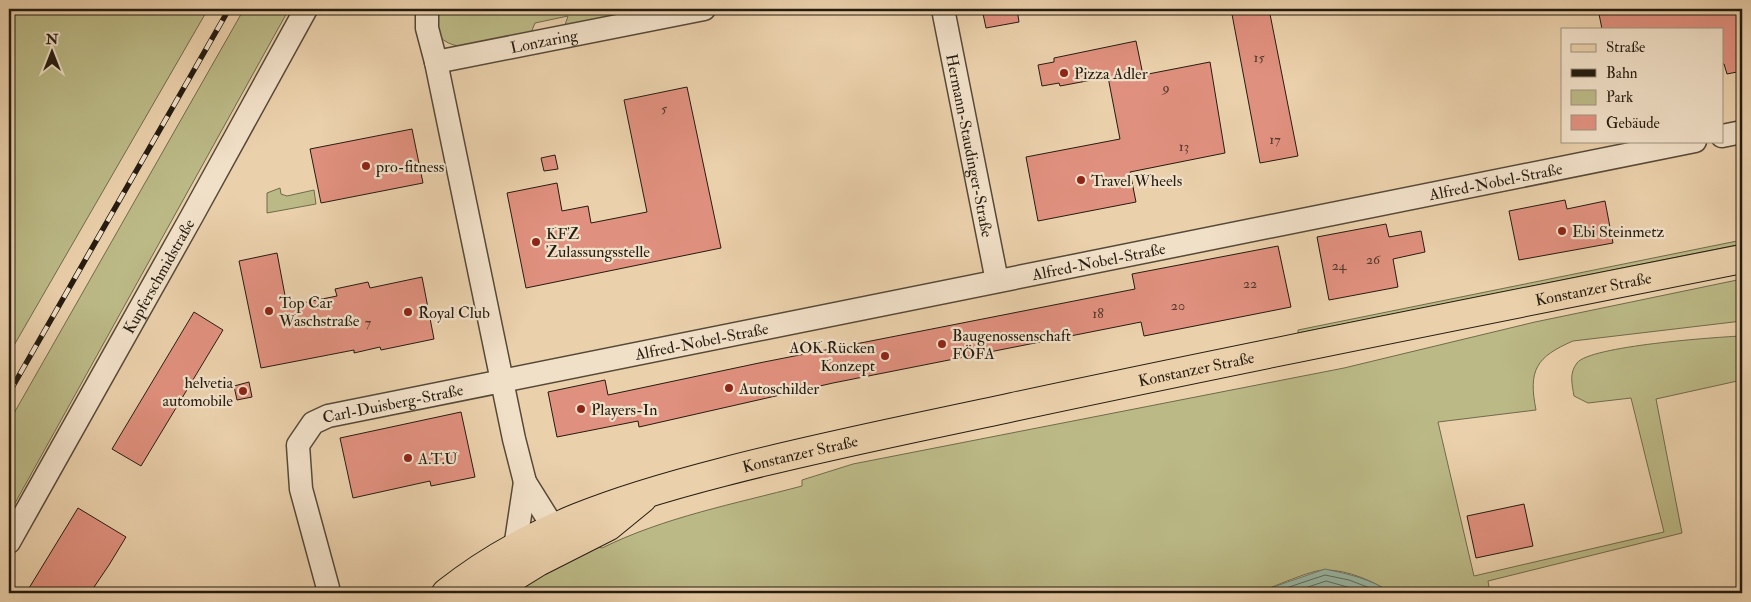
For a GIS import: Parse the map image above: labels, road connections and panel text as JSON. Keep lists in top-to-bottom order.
{
  "streets": {
    "main road": ["Konstanzer Straße"],
    "street": [
      "Lonzaring",
      "Hermann-Staudinger-Straße",
      "Alfred-Nobel-Straße",
      "Kupferschmidstraße",
      "Carl-Duisberg-Straße"
    ]
  },
  "crossings": [
    ["Hermann-Staudinger-Straße", "Alfred-Nobel-Straße"],
    ["Alfred-Nobel-Straße", "Carl-Duisberg-Straße"]
  ],
  "places": [
    "Pizza Adler",
    "pro-fitness",
    "Travel Wheels",
    "Ebi Steinmetz",
    "KFZ Zulassungsstelle",
    "Top Car Waschstraße",
    "Royal Club",
    "Baugenossenschaft FÖFA",
    "AOK Rücken Konzept",
    "Autoschilder",
    "helvetia automobile",
    "Players-In",
    "A.T.U"
  ],
  "house_numbers": [
    "15",
    "9",
    "5",
    "17",
    "13",
    "26",
    "24",
    "22",
    "20",
    "18",
    "7"
  ],
  "legend": [
    "Straße",
    "Bahn",
    "Park",
    "Gebäude"
  ],
  "north": "top"
}
